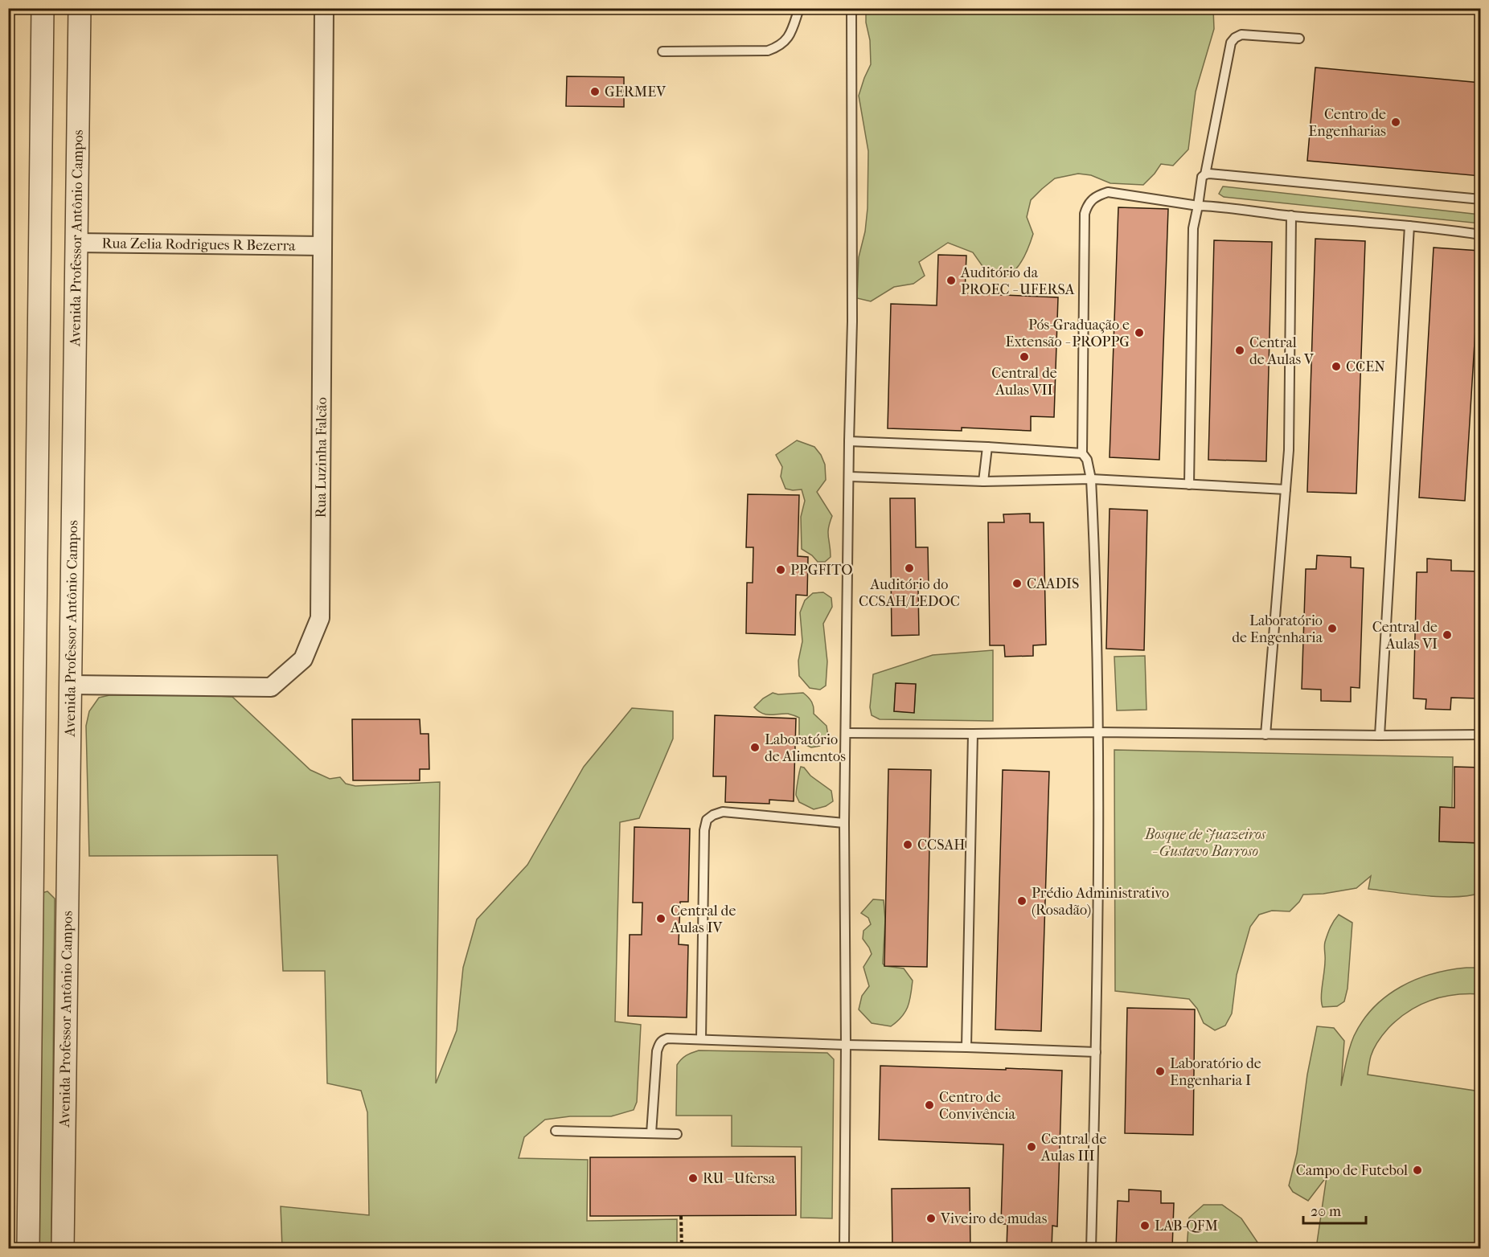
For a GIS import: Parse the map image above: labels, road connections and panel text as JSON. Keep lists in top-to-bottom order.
{
  "streets": {
    "street": ["Avenida Professor Antônio Campos", "Rua Zelia Rodrigues R Bezerra", "Rua Luzinha Falcão"]
  },
  "crossings": [
    ["Avenida Professor Antônio Campos", "Rua Zelia Rodrigues R Bezerra"],
    ["Avenida Professor Antônio Campos", "Rua Luzinha Falcão"],
    ["Rua Zelia Rodrigues R Bezerra", "Rua Luzinha Falcão"]
  ],
  "parks": ["Bosque de Juazeiros - Gustavo Barroso"],
  "places": [
    "GERMEV",
    "Centro de Engenharias",
    "Auditório da PROEC - UFERSA",
    "Pós-Graduação e Extensão - PROPPG",
    "Central de Aulas V",
    "Central de Aulas VII",
    "CCEN",
    "Auditório do CCSAH/LEDOC",
    "PPGFITO",
    "CAADIS",
    "Laboratório de Engenharia",
    "Central de Aulas VI",
    "Laboratório de Alimentos",
    "CCSAH",
    "Prédio Administrativo (Rosadão)",
    "Central de Aulas IV",
    "Laboratório de Engenharia I",
    "Centro de Convivência",
    "Central de Aulas III",
    "Campo de Futebol",
    "RU - Ufersa",
    "Viveiro de mudas",
    "LAB-QFM"
  ],
  "scale_bar": "20 m"
}
